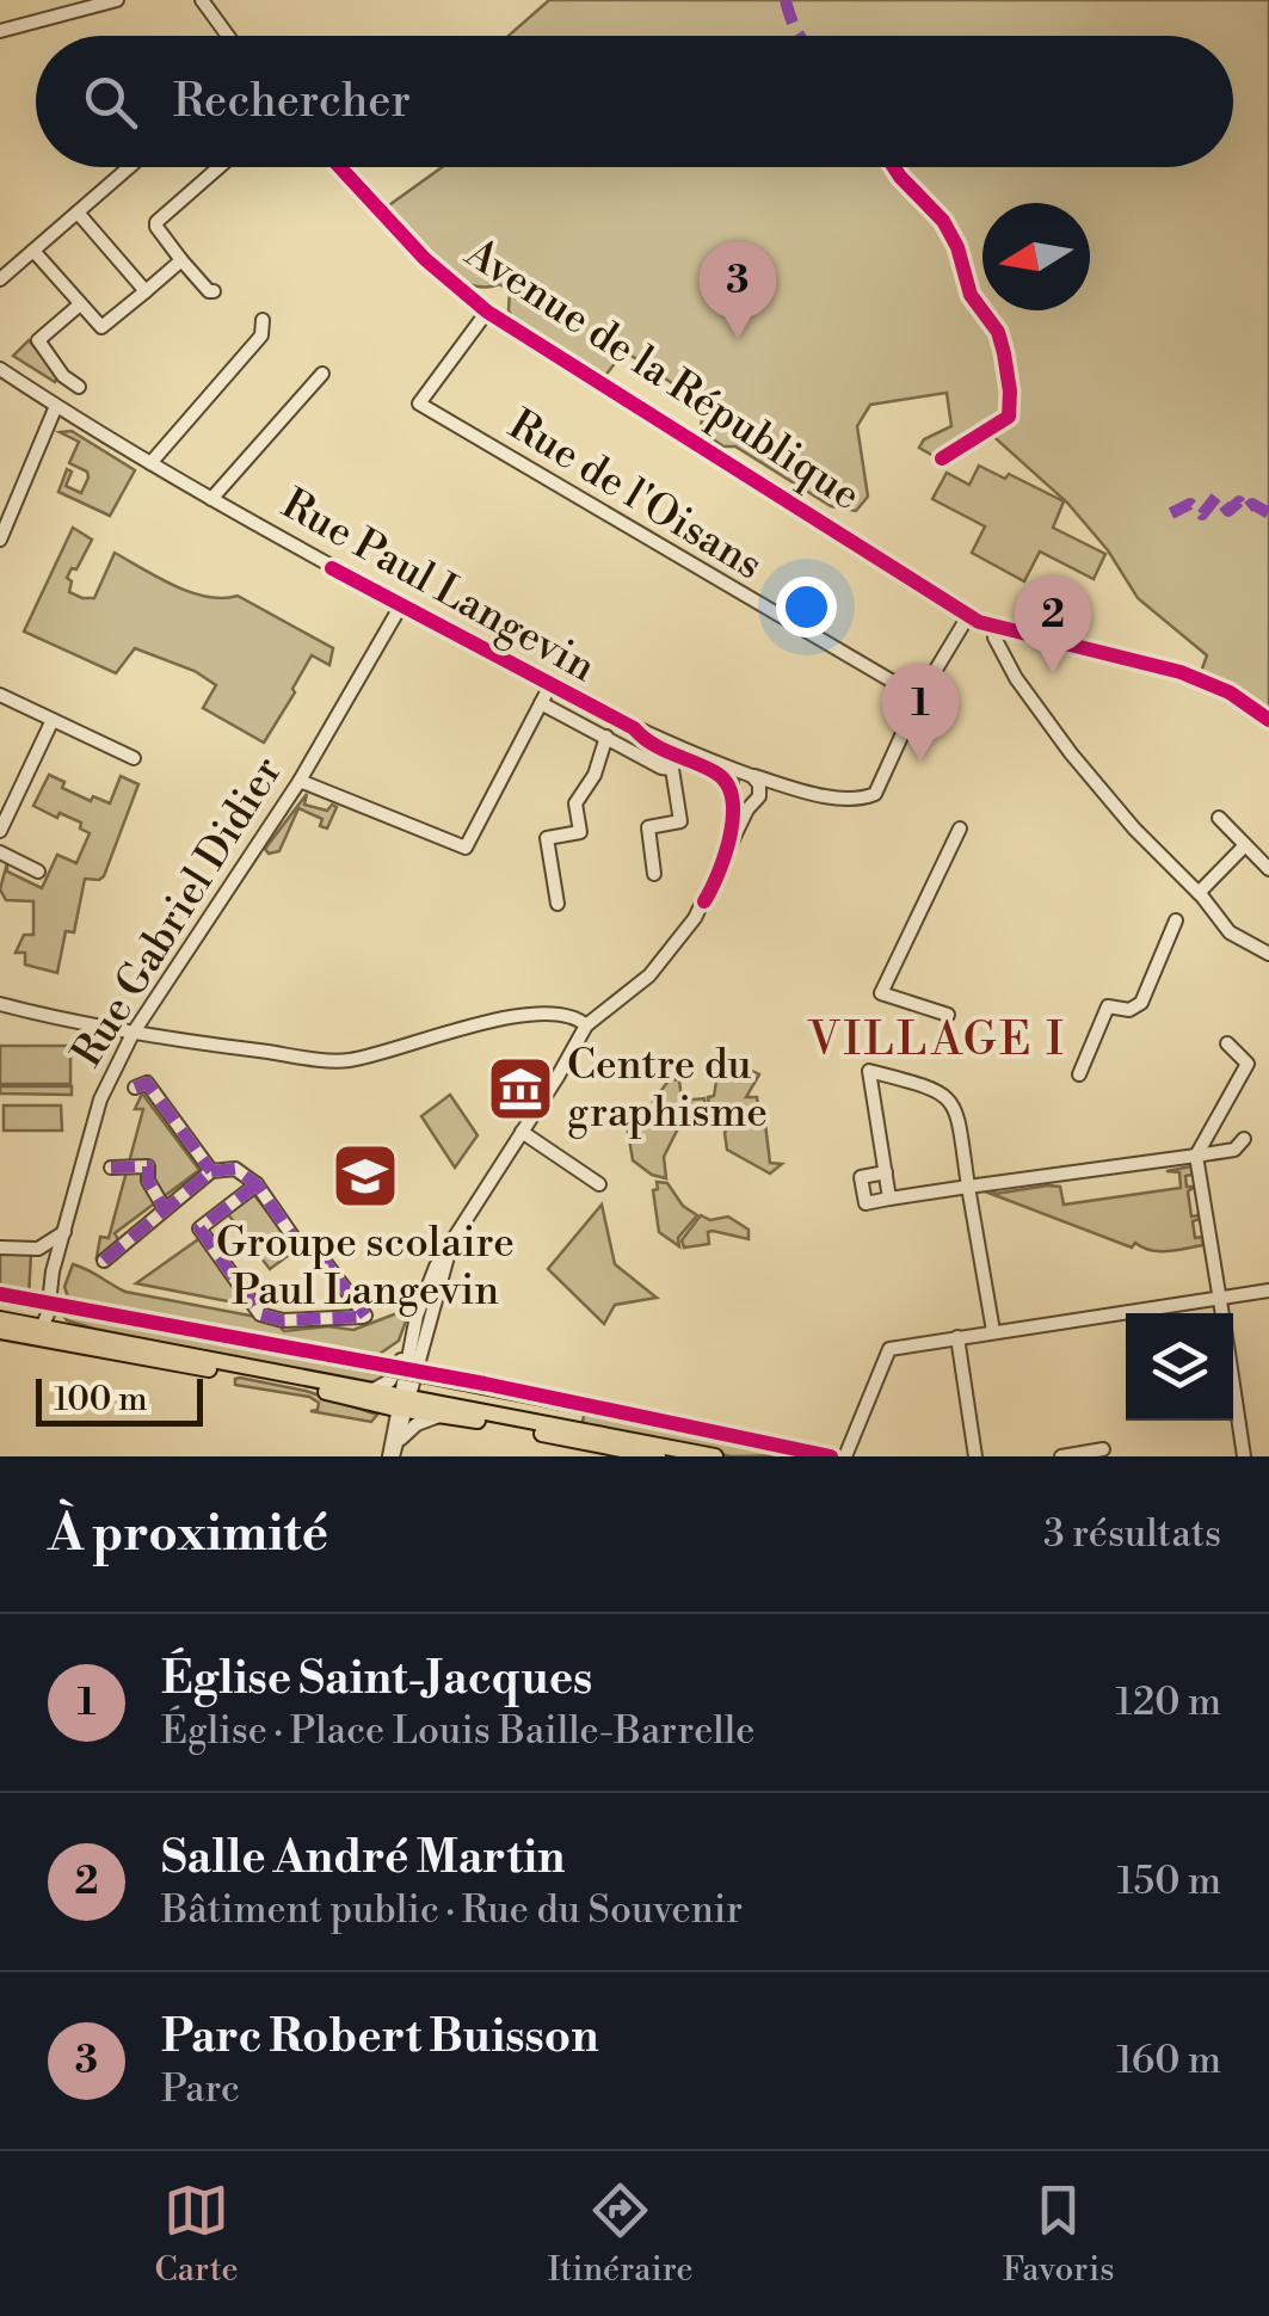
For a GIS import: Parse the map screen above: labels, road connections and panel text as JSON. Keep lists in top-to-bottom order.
{
  "streets": {
    "street": [
      "Avenue de la République",
      "Rue de l'Oisans",
      "Rue Paul Langevin",
      "Rue Gabriel Didier"
    ]
  },
  "crossings": [
    ["Avenue de la République", "Rue de l'Oisans"],
    ["Rue de l'Oisans", "Rue Paul Langevin"],
    ["Rue Paul Langevin", "Rue Gabriel Didier"]
  ],
  "districts": ["VILLAGE I"],
  "places": {
    "museum": ["Centre du graphisme"],
    "school or university": ["Groupe scolaire Paul Langevin"]
  },
  "scale_bar": "100 m",
  "north": "left",
  "page": {
    "search": "Rechercher",
    "pins": ["3", "2", "1"],
    "scale": "100 m",
    "heading": ["À proximité", "3 résultats"],
    "list": [
      {
        "mark": "1",
        "name": "Église Saint-Jacques",
        "note": "Église · Place Louis Baille-Barrelle",
        "value": "120 m"
      },
      {
        "mark": "2",
        "name": "Salle André Martin",
        "note": "Bâtiment public · Rue du Souvenir",
        "value": "150 m"
      },
      {
        "mark": "3",
        "name": "Parc Robert Buisson",
        "note": "Parc",
        "value": "160 m"
      }
    ],
    "nav": ["Carte", "Itinéraire", "Favoris"]
  }
}
